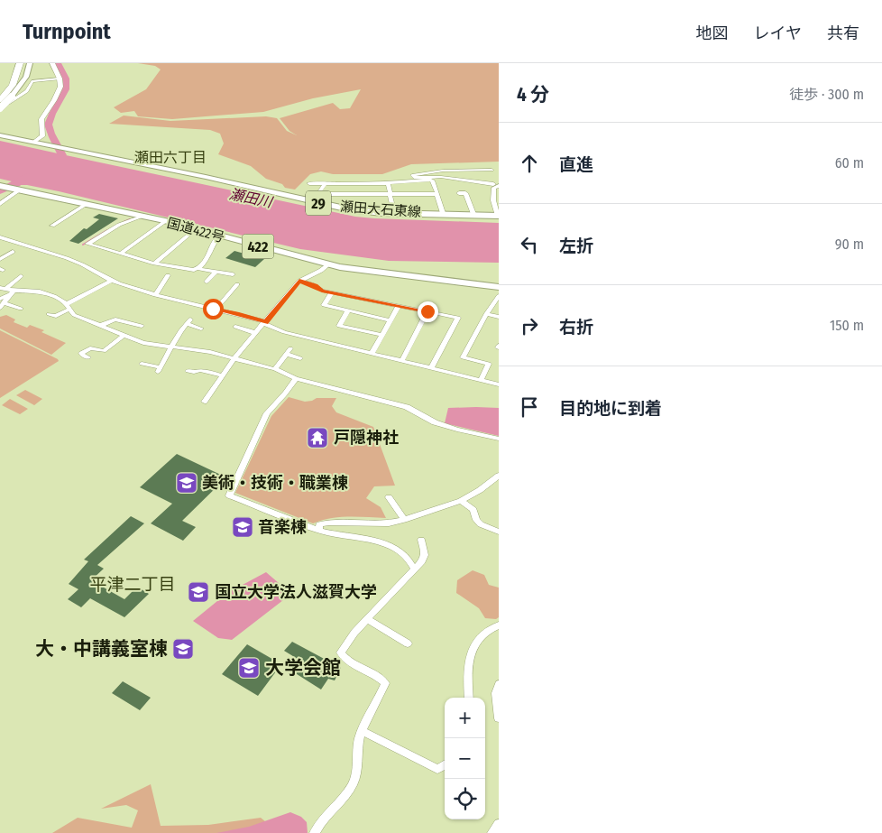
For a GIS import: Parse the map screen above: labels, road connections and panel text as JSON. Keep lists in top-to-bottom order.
{
  "streets": {
    "main road": [
      "29",
      "瀬田大石東線",
      "国道422号",
      "422"
    ]
  },
  "districts": ["瀬田六丁目", "平津二丁目"],
  "water": ["瀬田川"],
  "places": {
    "temple": ["戸隠神社"],
    "school or university": [
      "美術・技術・職業棟",
      "音楽棟",
      "国立大学法人滋賀大学",
      "大・中講義室棟",
      "大学会館"
    ]
  },
  "page": {
    "header": "Turnpoint",
    "nav": ["地図", "レイヤ", "共有"],
    "heading": ["4 分", "徒歩 · 300 m"],
    "list": [
      ["直進", "60 m"],
      ["左折", "90 m"],
      ["右折", "150 m"],
      "目的地に到着"
    ],
    "map_buttons": ["+", "−"]
  }
}
